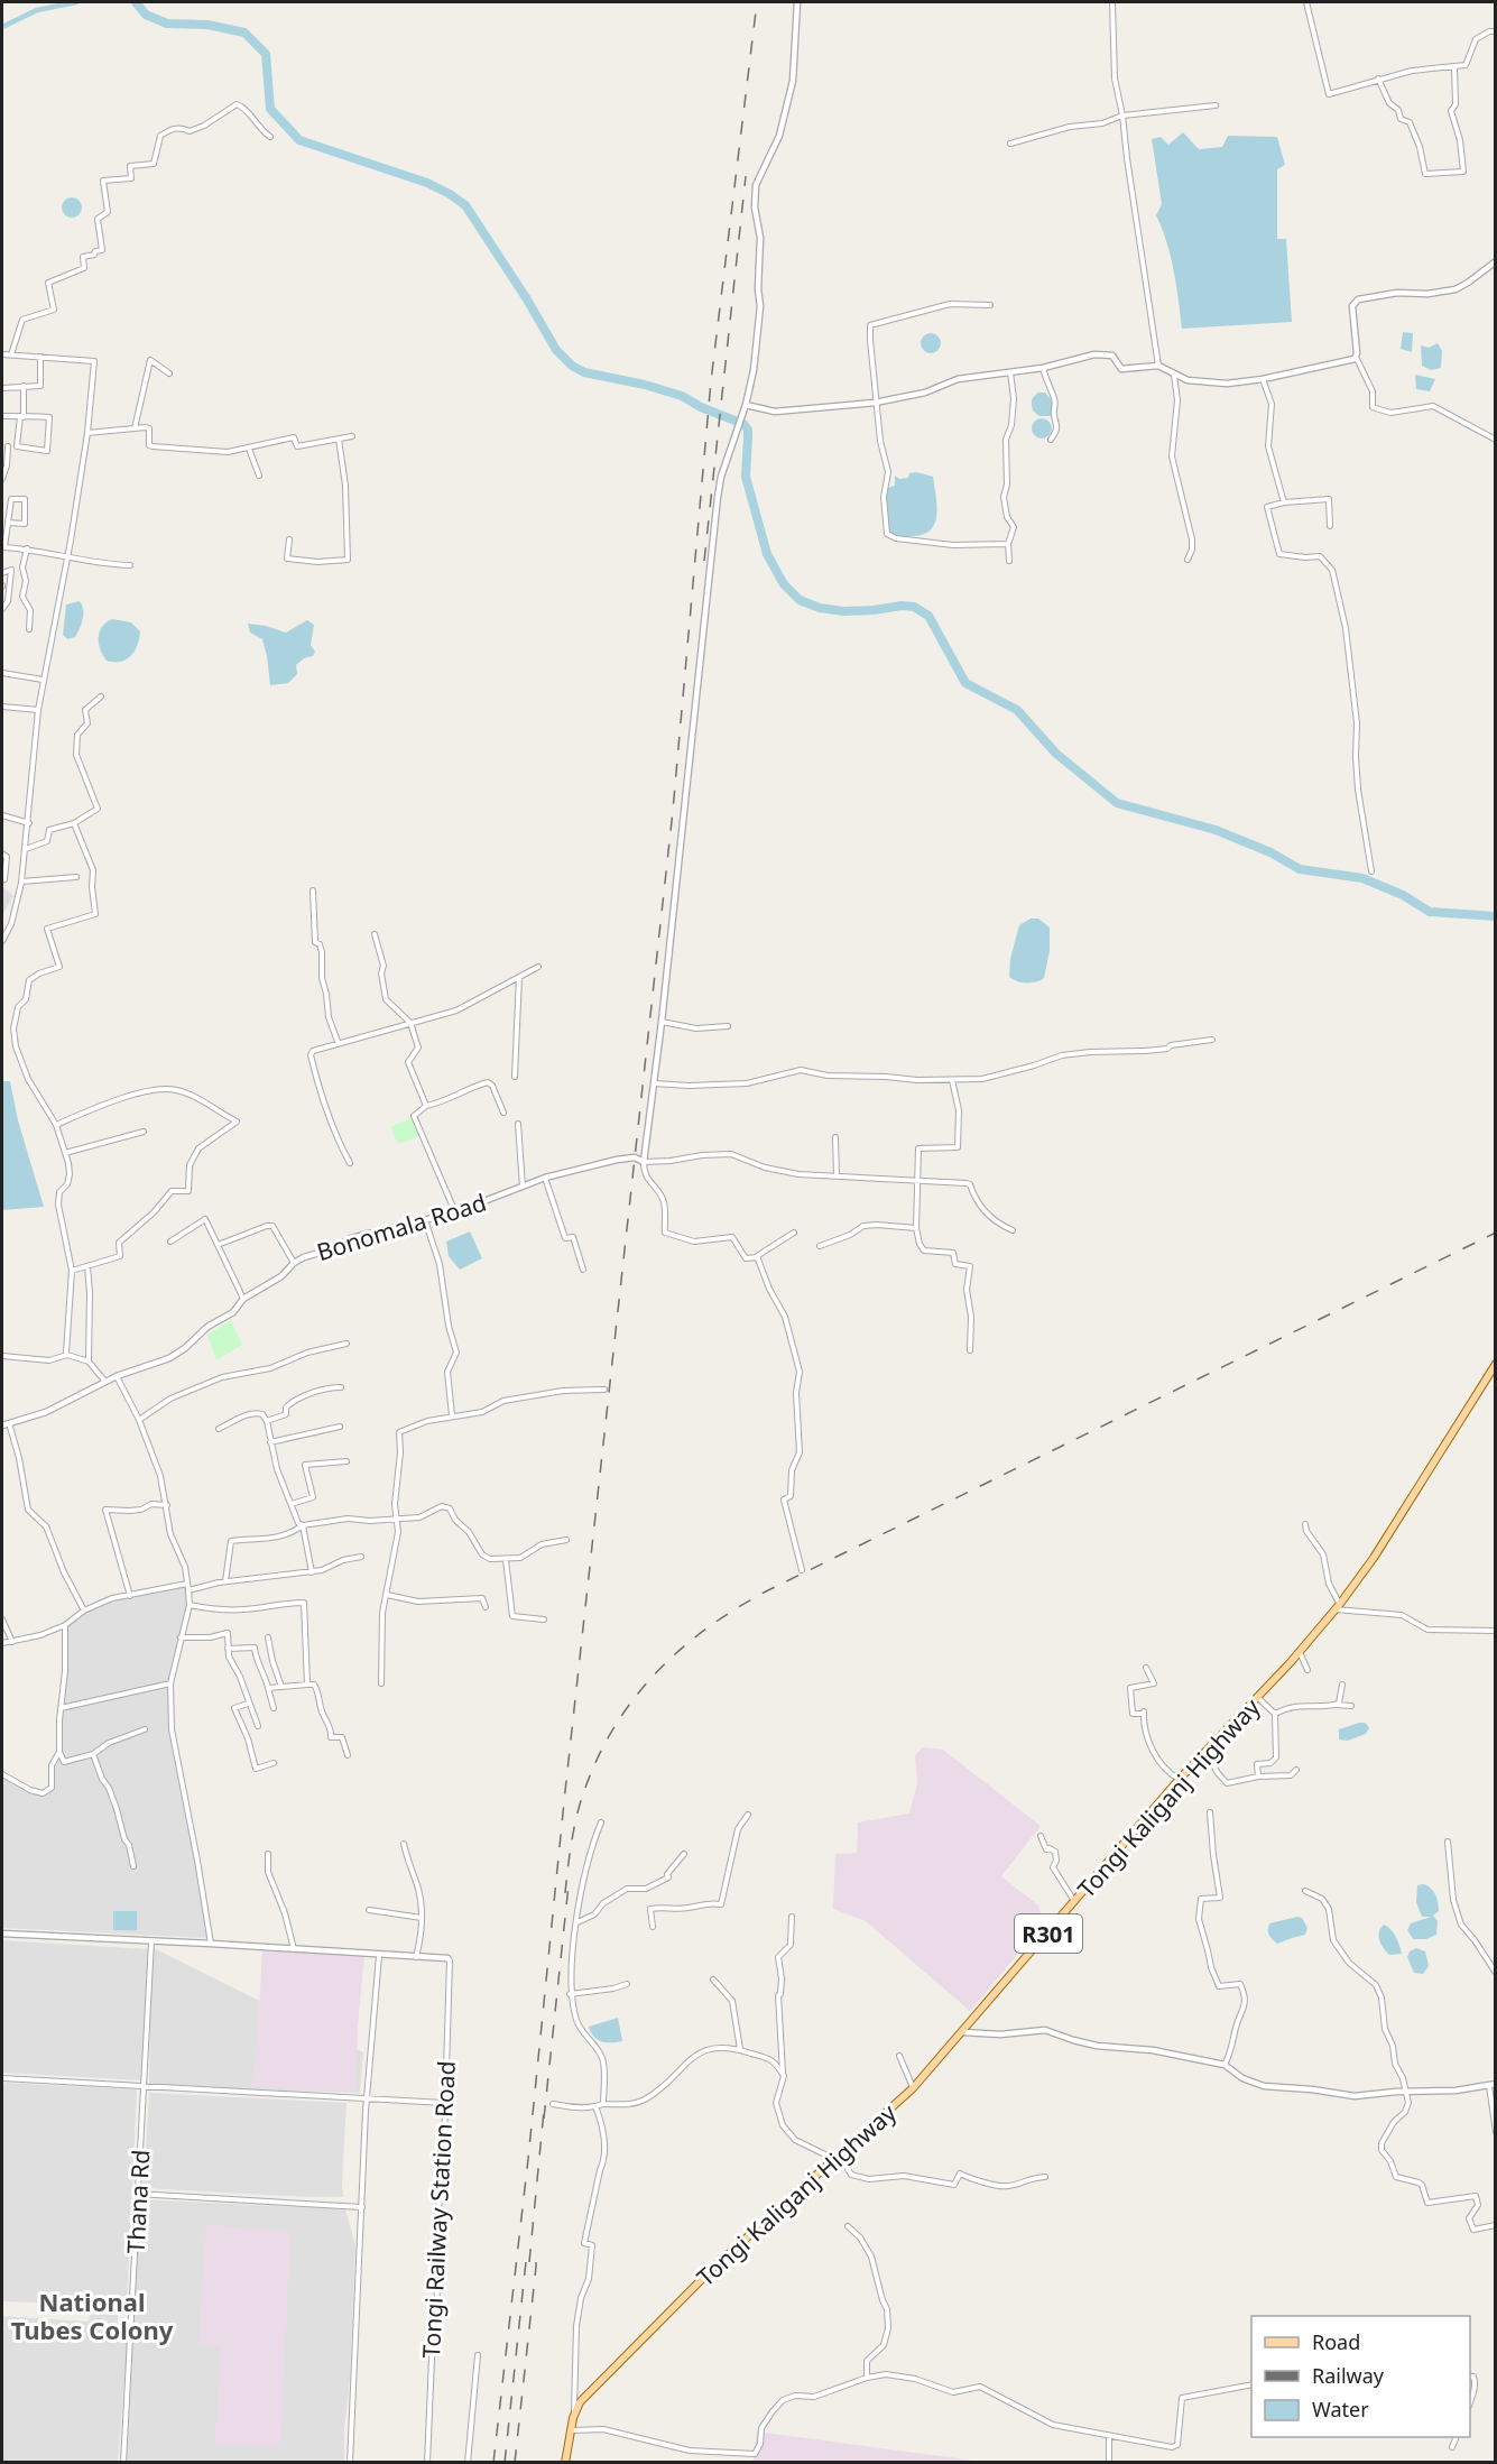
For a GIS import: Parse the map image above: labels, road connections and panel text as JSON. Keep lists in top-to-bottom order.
{
  "streets": {
    "main road": ["Tongi Kaliganj Highway", "R301"],
    "street": ["Bonomala Road", "Thana Rd", "Tongi Railway Station Road"]
  },
  "districts": ["National Tubes Colony"],
  "legend": ["Road", "Railway", "Water"]
}
